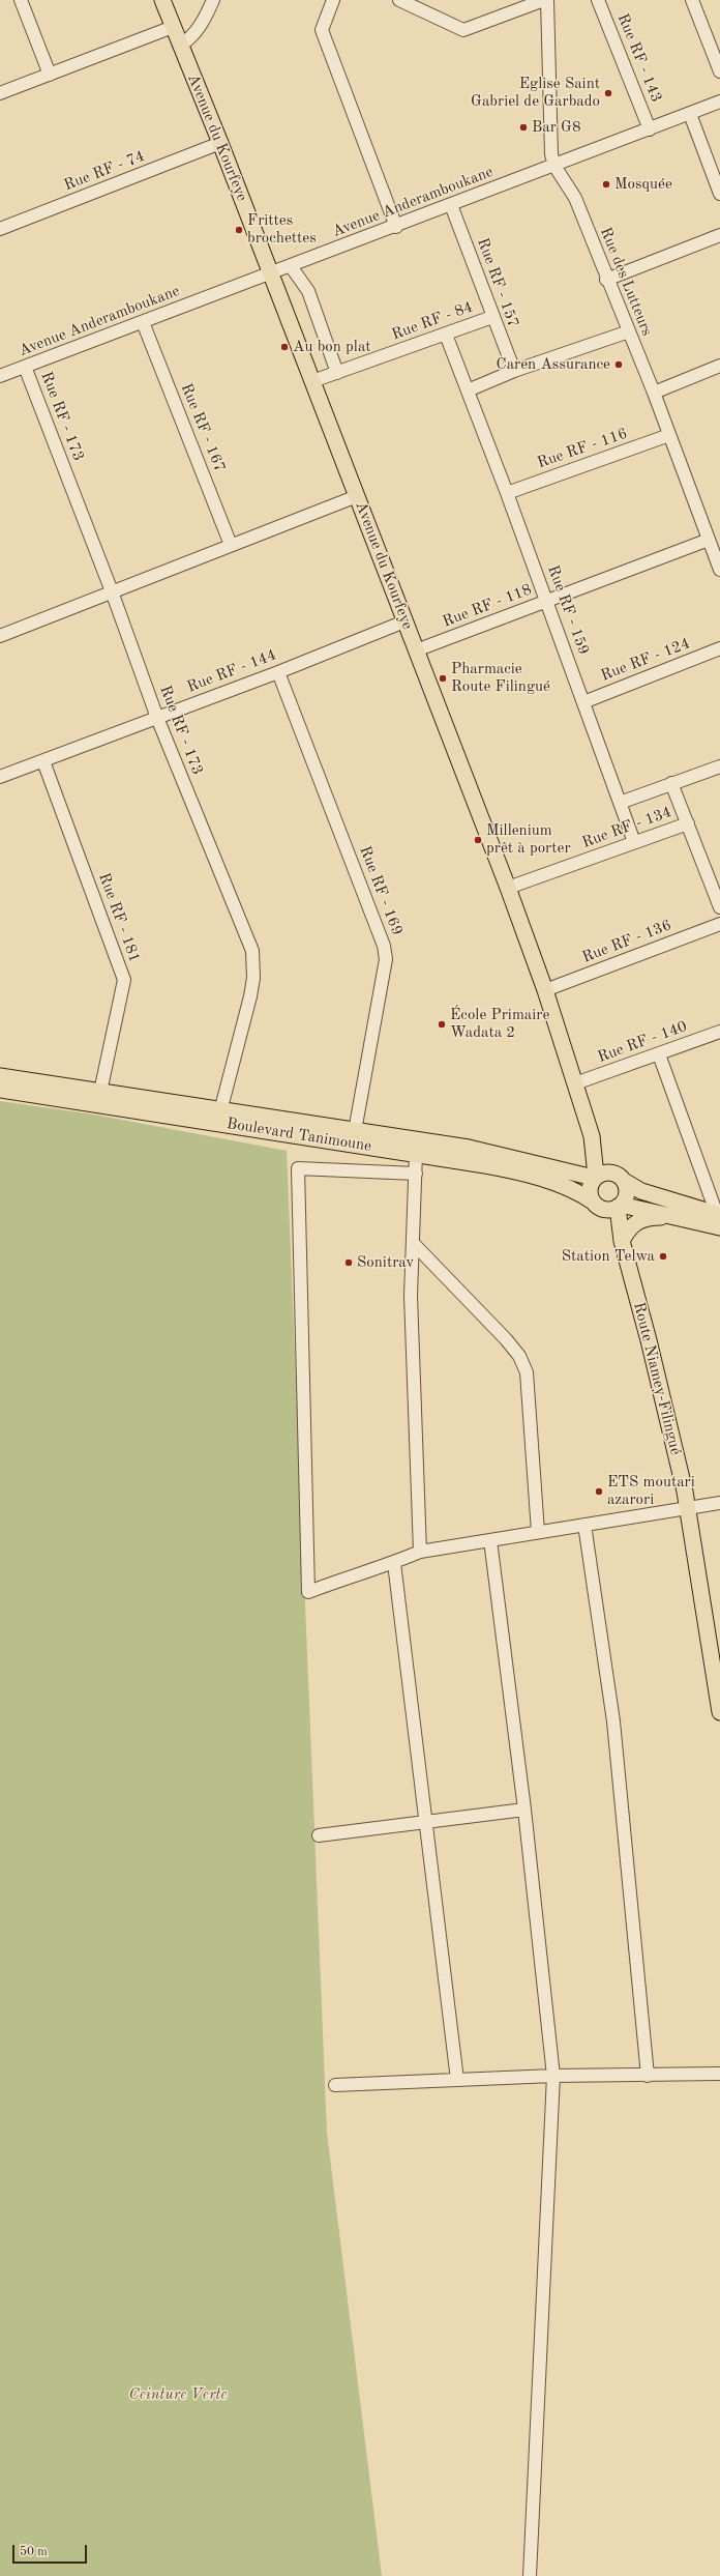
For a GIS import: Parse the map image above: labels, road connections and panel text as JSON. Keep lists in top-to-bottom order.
{
  "streets": {
    "main road": ["Avenue du Kourfeye", "Boulevard Tanimoune", "Route Niamey-Filingué"],
    "street": [
      "Rue RF - 143",
      "Rue RF - 74",
      "Avenue Anderamboukane",
      "Rue des Lutteurs",
      "Rue RF - 157",
      "Rue RF - 84",
      "Rue RF - 173",
      "Rue RF - 167",
      "Rue RF - 116",
      "Rue RF - 118",
      "Rue RF - 159",
      "Rue RF - 124",
      "Rue RF - 144",
      "Rue RF - 134",
      "Rue RF - 169",
      "Rue RF - 181",
      "Rue RF - 136",
      "Rue RF - 140"
    ]
  },
  "crossings": [
    ["Rue RF - 143", "Avenue Anderamboukane"],
    ["Avenue du Kourfeye", "Rue RF - 74"],
    ["Avenue du Kourfeye", "Avenue Anderamboukane"],
    ["Avenue du Kourfeye", "Rue RF - 84"],
    ["Avenue du Kourfeye", "Rue RF - 118"],
    ["Avenue du Kourfeye", "Rue RF - 144"],
    ["Avenue du Kourfeye", "Rue RF - 134"],
    ["Avenue du Kourfeye", "Rue RF - 136"],
    ["Avenue du Kourfeye", "Rue RF - 140"],
    ["Avenue du Kourfeye", "Boulevard Tanimoune"],
    ["Avenue du Kourfeye", "Route Niamey-Filingué"],
    ["Avenue Anderamboukane", "Rue des Lutteurs"],
    ["Avenue Anderamboukane", "Rue RF - 157"],
    ["Avenue Anderamboukane", "Rue RF - 173"],
    ["Avenue Anderamboukane", "Rue RF - 167"],
    ["Rue des Lutteurs", "Rue RF - 116"],
    ["Rue des Lutteurs", "Rue RF - 118"],
    ["Rue RF - 157", "Rue RF - 84"],
    ["Rue RF - 84", "Rue RF - 159"],
    ["Rue RF - 173", "Rue RF - 144"],
    ["Rue RF - 173", "Boulevard Tanimoune"],
    ["Rue RF - 116", "Rue RF - 159"],
    ["Rue RF - 118", "Rue RF - 159"],
    ["Rue RF - 159", "Rue RF - 124"],
    ["Rue RF - 159", "Rue RF - 134"],
    ["Rue RF - 144", "Rue RF - 169"],
    ["Rue RF - 144", "Rue RF - 181"],
    ["Rue RF - 169", "Boulevard Tanimoune"],
    ["Rue RF - 181", "Boulevard Tanimoune"],
    ["Boulevard Tanimoune", "Route Niamey-Filingué"]
  ],
  "parks": ["Ceinture Verte"],
  "places": [
    "Eglise Saint Gabriel de Garbado",
    "Bar G8",
    "Mosquée",
    "Frittes brochettes",
    "Au bon plat",
    "Caren Assurance",
    "Pharmacie Route Filingué",
    "Millenium prêt à porter",
    "École Primaire Wadata 2",
    "Station Telwa",
    "Sonitrav",
    "ETS moutari azarori"
  ],
  "scale_bar": "50 m"
}
